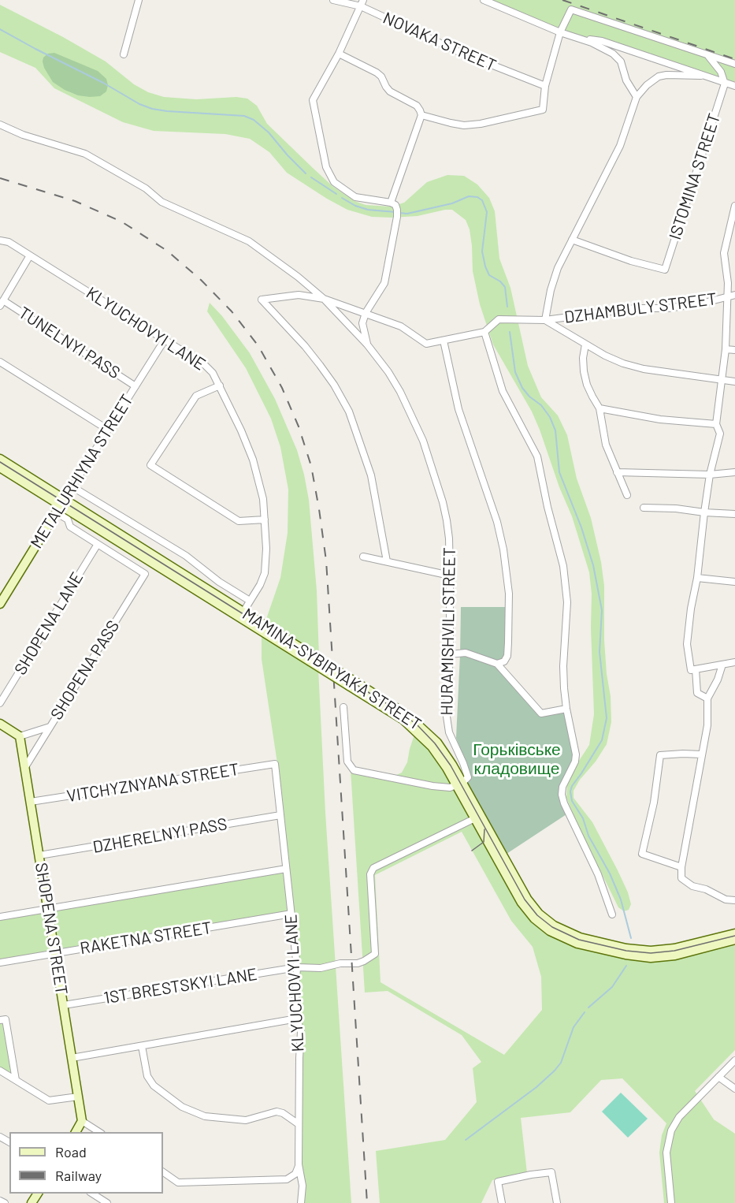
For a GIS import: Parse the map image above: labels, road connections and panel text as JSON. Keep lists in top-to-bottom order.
{
  "streets": {
    "main road": ["METALURHIYNA STREET", "MAMINA-SYBIRYAKA STREET", "SHOPENA STREET"],
    "street": [
      "NOVAKA STREET",
      "ISTOMINA STREET",
      "DZHAMBULY STREET",
      "KLYUCHOVYI LANE",
      "TUNELNYI PASS",
      "SHOPENA LANE",
      "HURAMISHVILI STREET",
      "SHOPENA PASS",
      "VITCHYZNYANA STREET",
      "DZHERELNYI PASS",
      "RAKETNA STREET",
      "1ST BRESTSKYI LANE"
    ]
  },
  "crossings": [
    ["DZHAMBULY STREET", "HURAMISHVILI STREET"],
    ["KLYUCHOVYI LANE", "METALURHIYNA STREET"],
    ["KLYUCHOVYI LANE", "MAMINA-SYBIRYAKA STREET"],
    ["KLYUCHOVYI LANE", "VITCHYZNYANA STREET"],
    ["KLYUCHOVYI LANE", "DZHERELNYI PASS"],
    ["KLYUCHOVYI LANE", "RAKETNA STREET"],
    ["KLYUCHOVYI LANE", "1ST BRESTSKYI LANE"],
    ["TUNELNYI PASS", "METALURHIYNA STREET"],
    ["METALURHIYNA STREET", "MAMINA-SYBIRYAKA STREET"],
    ["SHOPENA LANE", "SHOPENA PASS"],
    ["HURAMISHVILI STREET", "MAMINA-SYBIRYAKA STREET"],
    ["MAMINA-SYBIRYAKA STREET", "1ST BRESTSKYI LANE"],
    ["SHOPENA PASS", "SHOPENA STREET"],
    ["VITCHYZNYANA STREET", "SHOPENA STREET"],
    ["DZHERELNYI PASS", "SHOPENA STREET"],
    ["SHOPENA STREET", "RAKETNA STREET"],
    ["SHOPENA STREET", "1ST BRESTSKYI LANE"]
  ],
  "parks": ["Горьківське кладовище"],
  "legend": ["Road", "Railway"]
}
